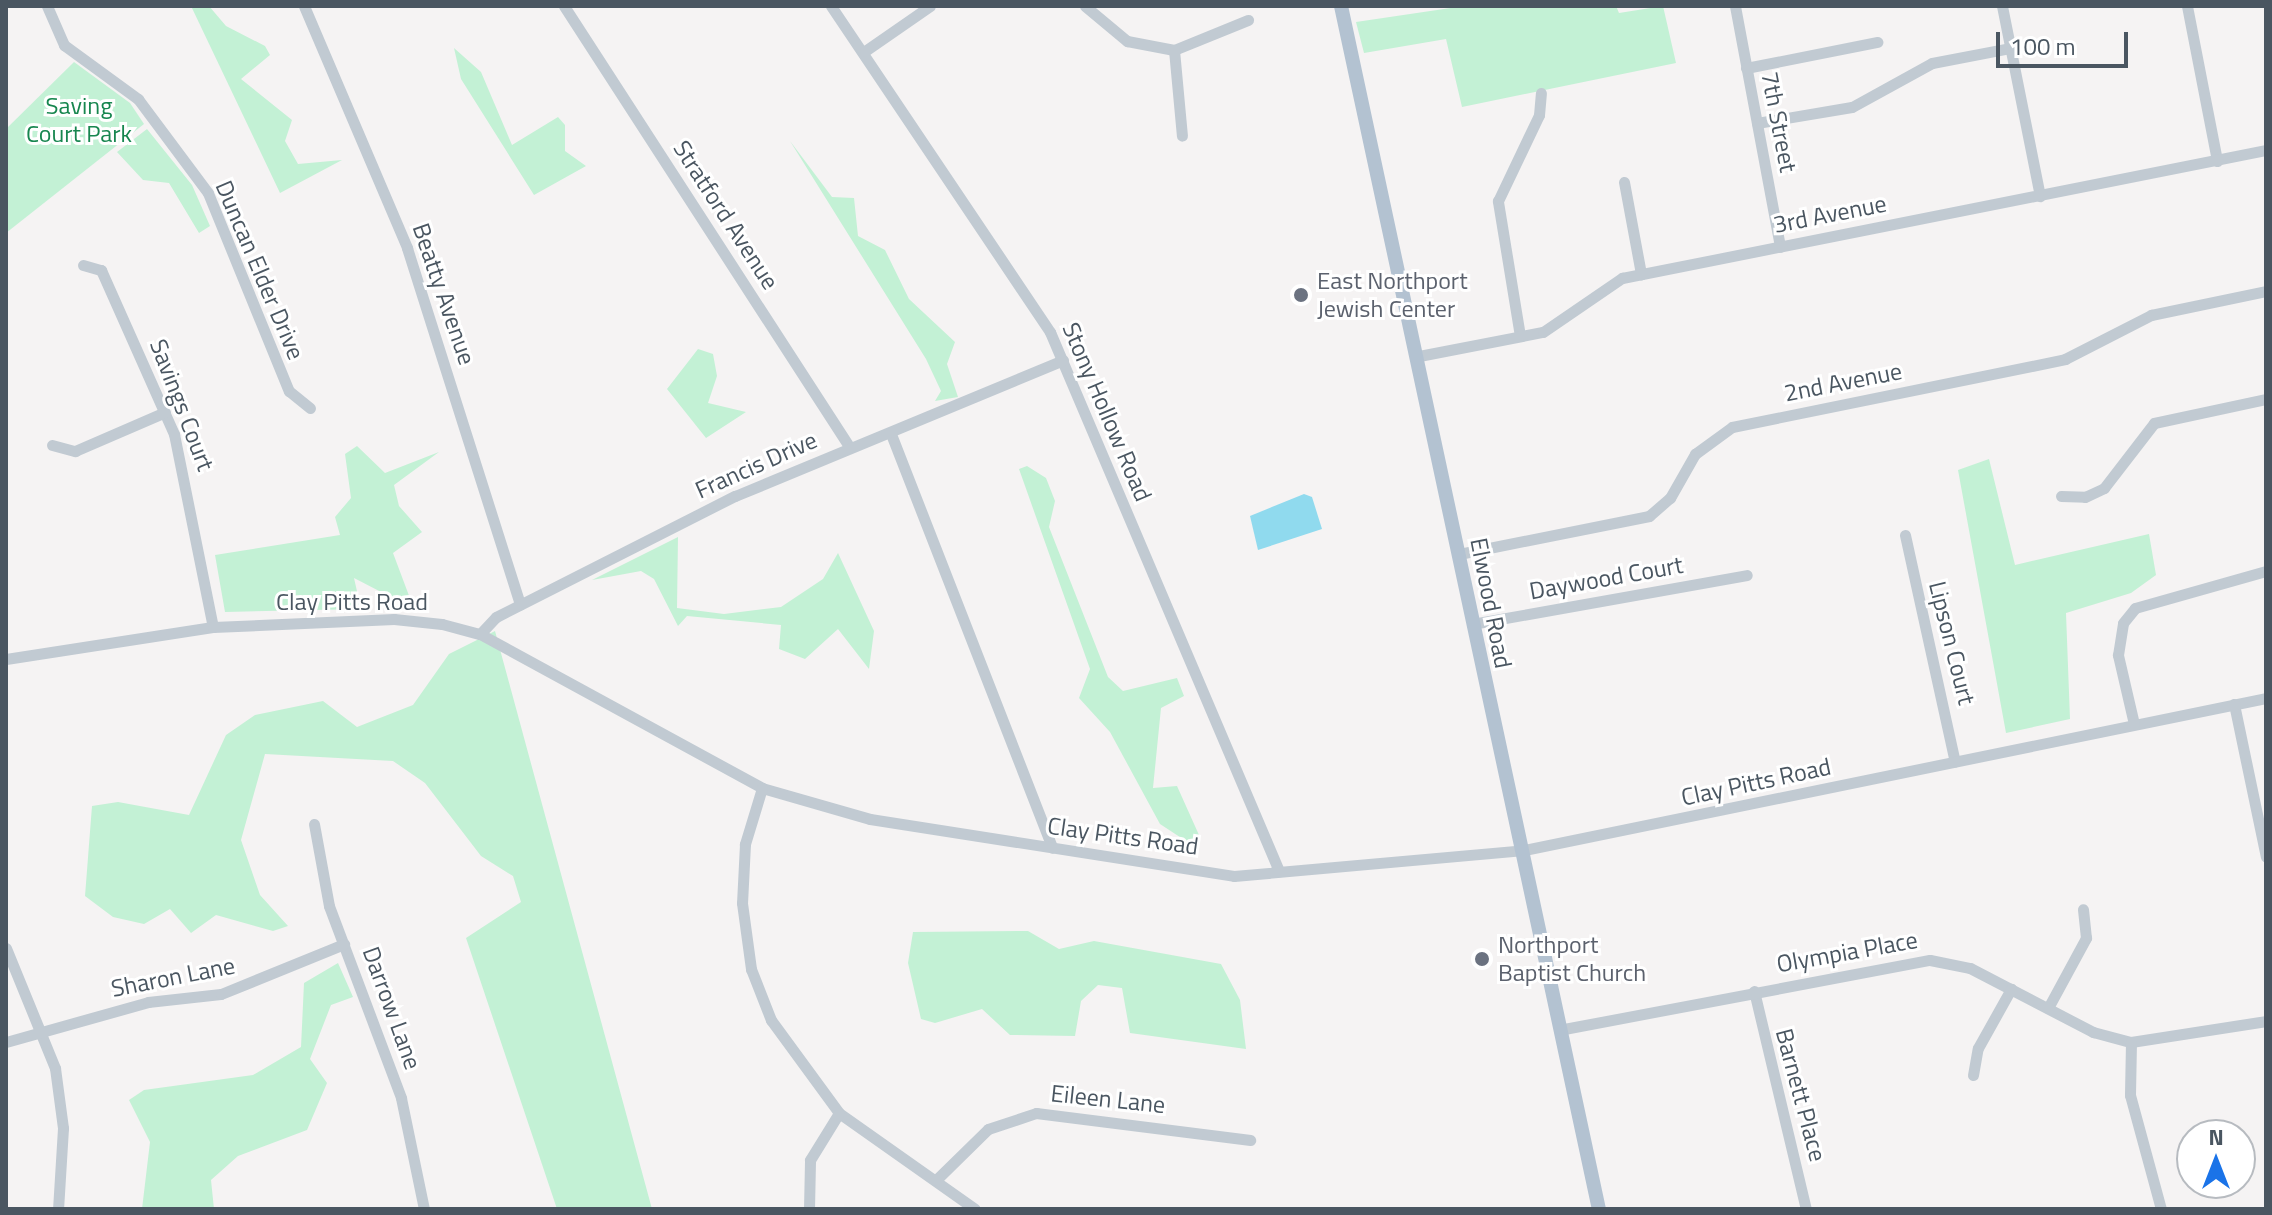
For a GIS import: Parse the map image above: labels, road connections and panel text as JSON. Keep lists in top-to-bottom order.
{
  "streets": {
    "main road": ["Elwood Road"],
    "street": [
      "7th Street",
      "3rd Avenue",
      "Stratford Avenue",
      "Duncan Elder Drive",
      "Beatty Avenue",
      "2nd Avenue",
      "Savings Court",
      "Stony Hollow Road",
      "Francis Drive",
      "Daywood Court",
      "Clay Pitts Road",
      "Lipson Court",
      "Olympia Place",
      "Sharon Lane",
      "Darrow Lane",
      "Barnett Place",
      "Eileen Lane"
    ]
  },
  "crossings": [
    ["7th Street", "3rd Avenue"],
    ["3rd Avenue", "Elwood Road"],
    ["Stratford Avenue", "Francis Drive"],
    ["Beatty Avenue", "Francis Drive"],
    ["2nd Avenue", "Elwood Road"],
    ["Savings Court", "Clay Pitts Road"],
    ["Stony Hollow Road", "Francis Drive"],
    ["Stony Hollow Road", "Clay Pitts Road"],
    ["Francis Drive", "Clay Pitts Road"],
    ["Daywood Court", "Elwood Road"],
    ["Clay Pitts Road", "Elwood Road"],
    ["Clay Pitts Road", "Lipson Court"],
    ["Elwood Road", "Olympia Place"],
    ["Olympia Place", "Barnett Place"],
    ["Sharon Lane", "Darrow Lane"]
  ],
  "parks": ["Saving Court Park"],
  "places": ["East Northport Jewish Center", "Northport Baptist Church"],
  "scale_bar": "100 m",
  "north": "top"
}
